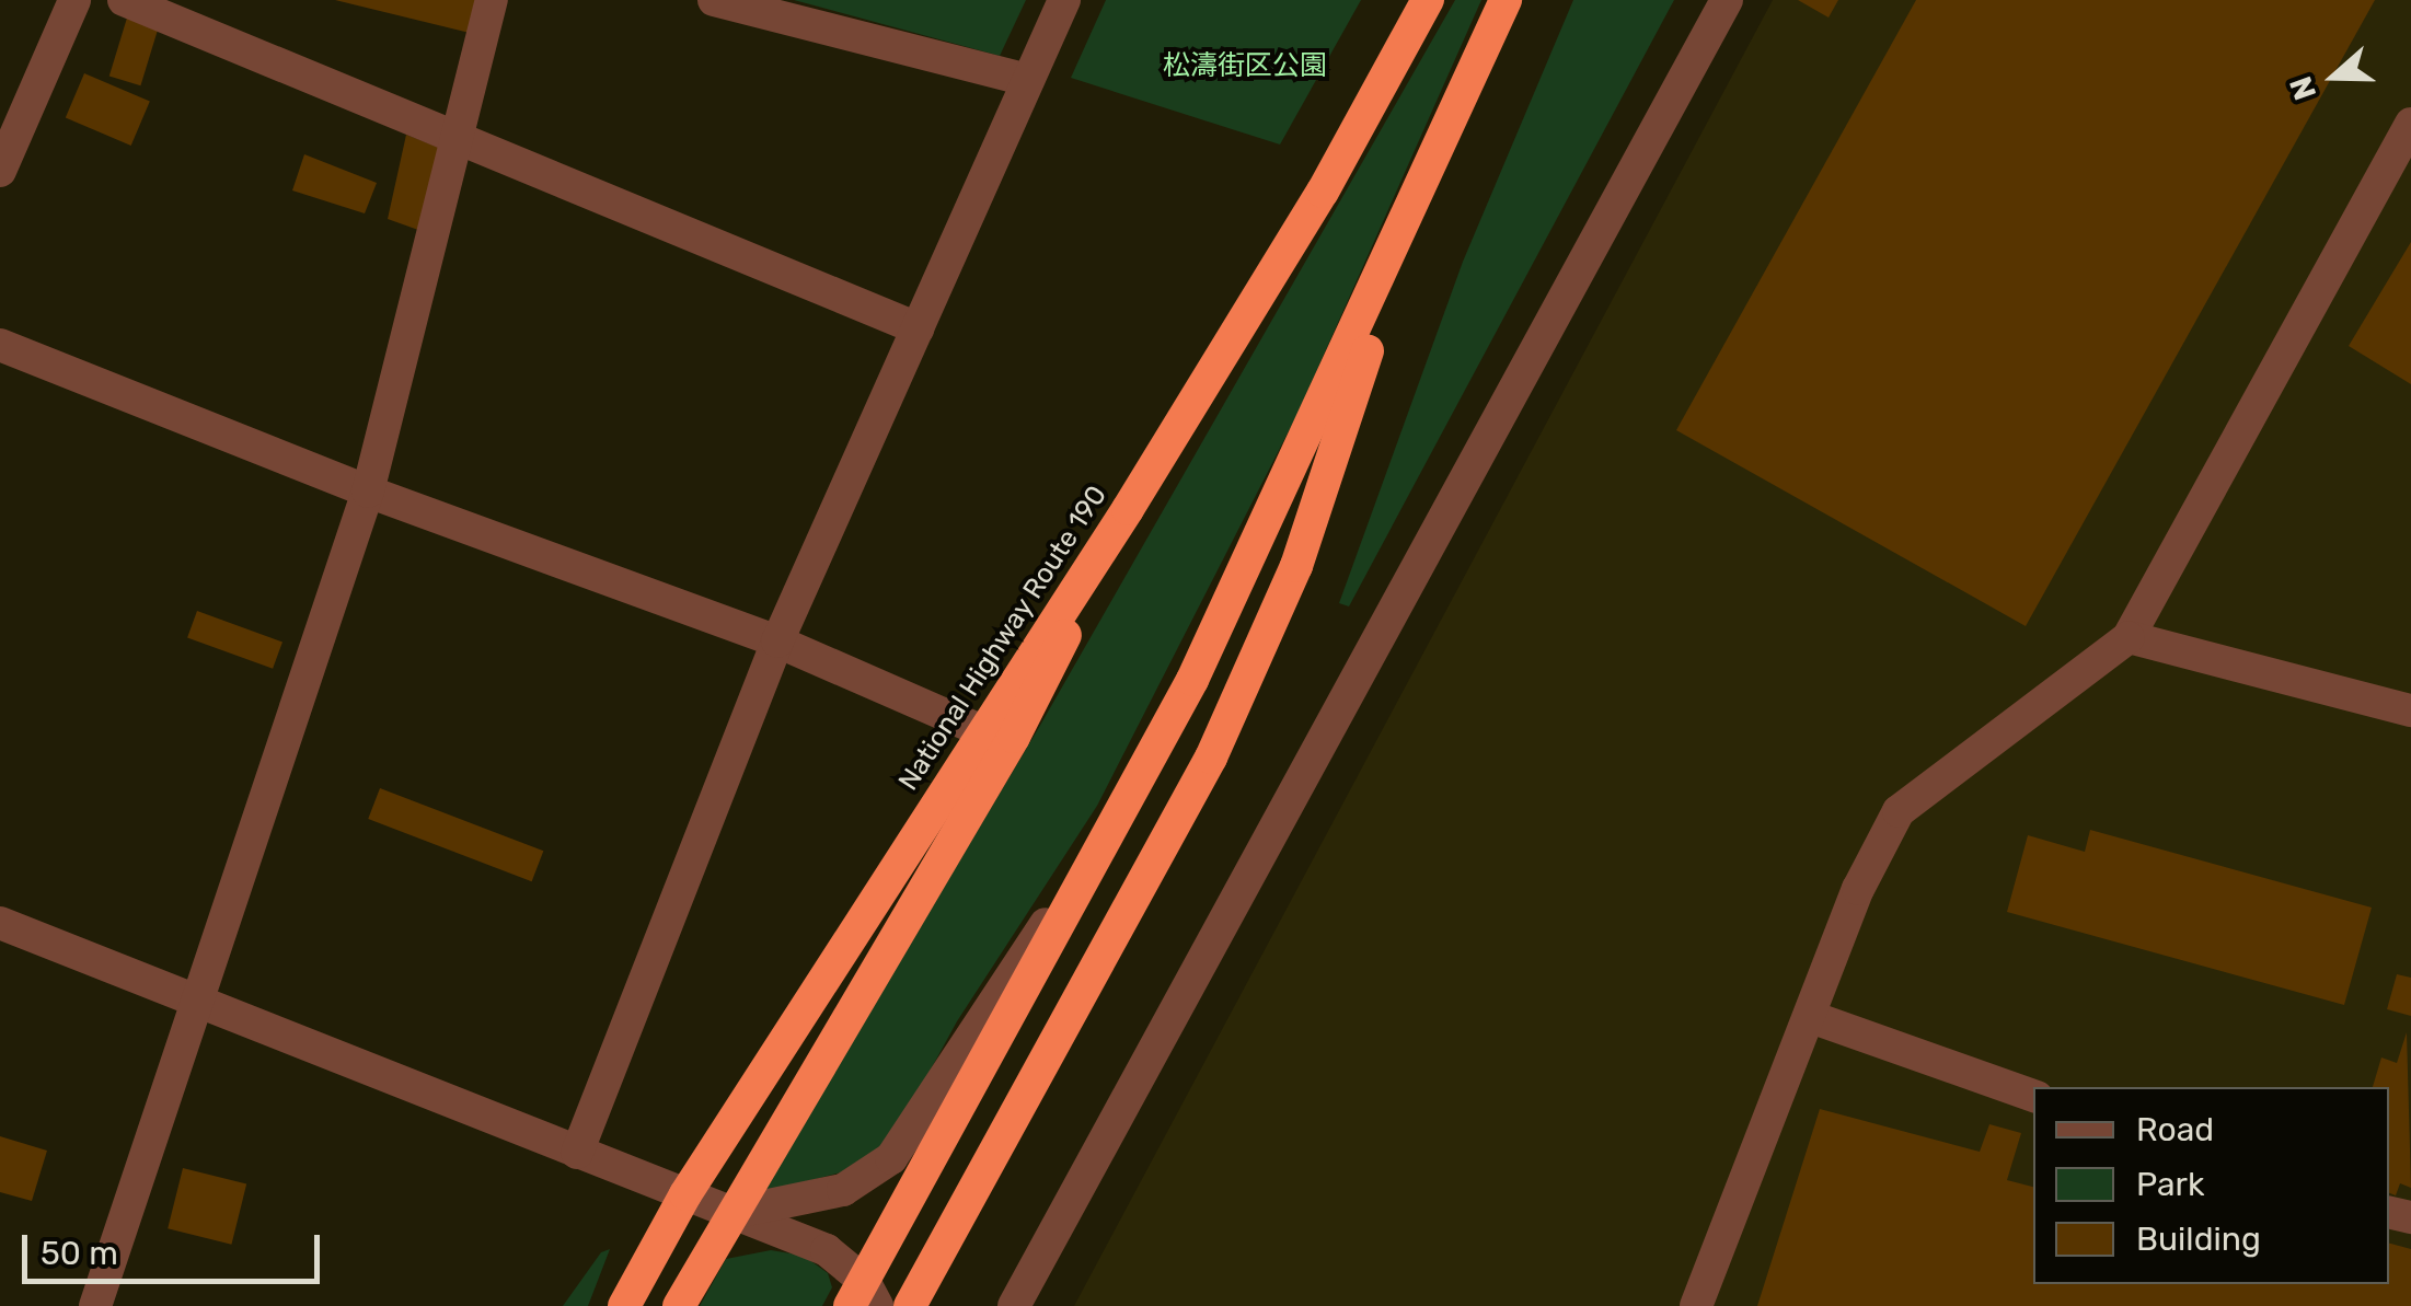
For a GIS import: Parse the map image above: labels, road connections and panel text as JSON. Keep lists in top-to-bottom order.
{
  "streets": {
    "highway": ["National Highway Route 190"]
  },
  "parks": ["松濤街区公園"],
  "legend": ["Road", "Park", "Building"],
  "scale_bar": "50 m",
  "north": "left"
}
